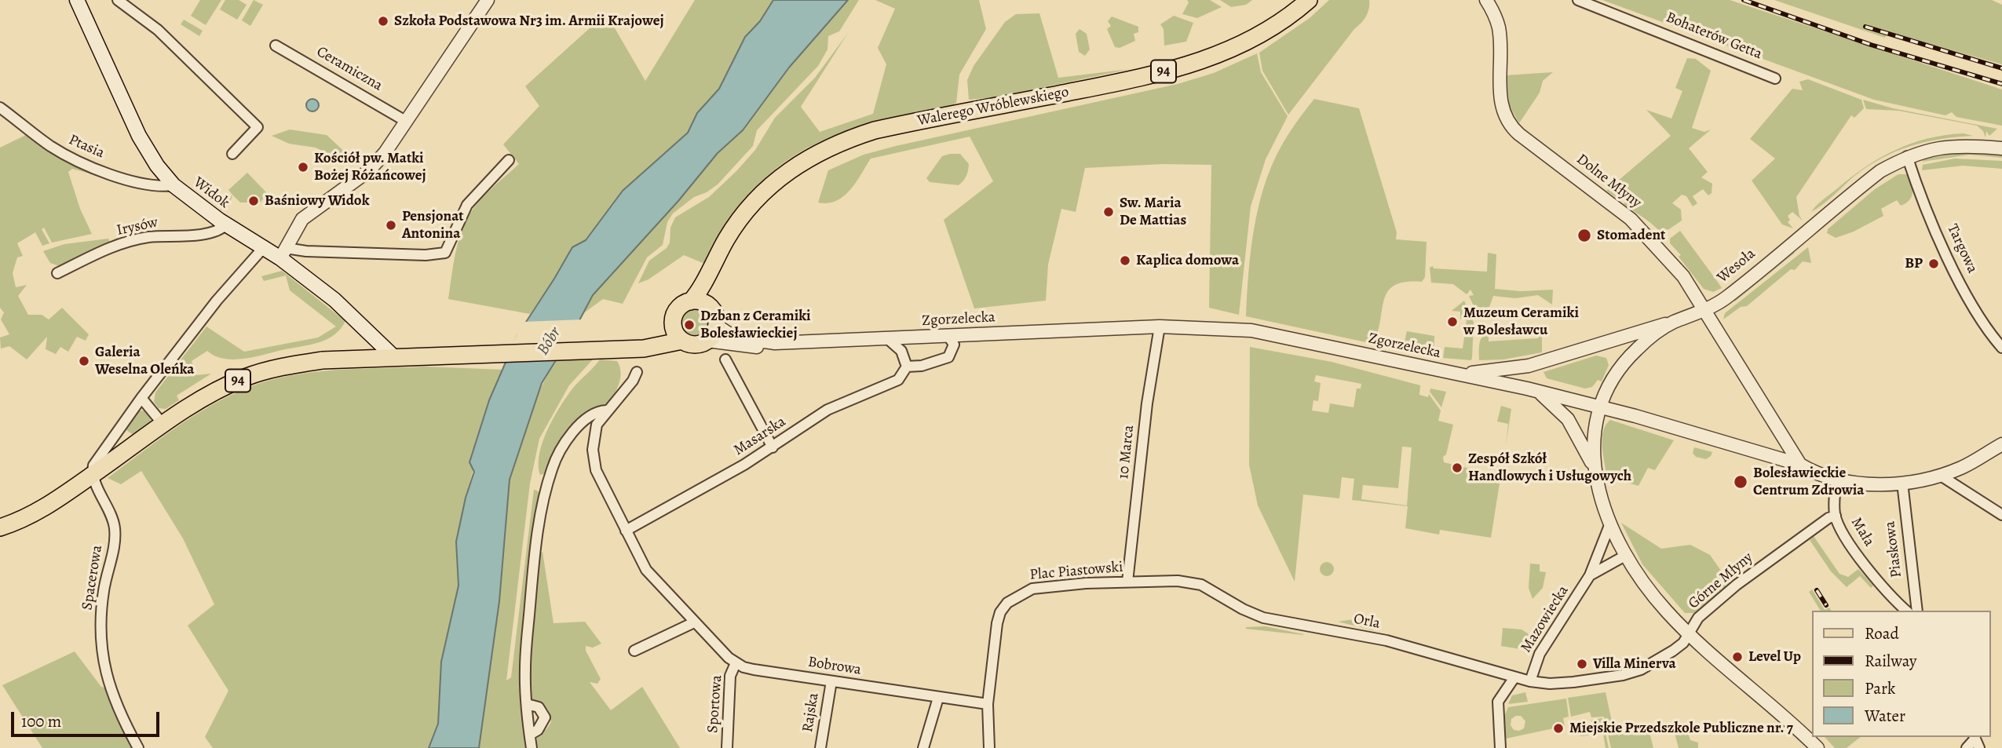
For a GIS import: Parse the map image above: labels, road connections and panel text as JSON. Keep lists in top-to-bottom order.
{
  "streets": {
    "main road": ["94", "Walerego Wróblewskiego", "Widok"],
    "street": [
      "Bohaterów Getta",
      "Ceramiczna",
      "Ptasia",
      "Dolne Młyny",
      "Irysów",
      "Targowa",
      "Wesoła",
      "Zgorzelecka",
      "Masarska",
      "10 Marca",
      "Mała",
      "Piaskowa",
      "Plac Piastowski",
      "Spacerowa",
      "Górne Młyny",
      "Mazowiecka",
      "Orla",
      "Bobrowa",
      "Sportowa",
      "Rajska"
    ]
  },
  "crossings": [
    ["94", "Walerego Wróblewskiego"],
    ["94", "Widok"],
    ["94", "Zgorzelecka"],
    ["94", "Spacerowa"],
    ["Walerego Wróblewskiego", "Zgorzelecka"],
    ["Ptasia", "Widok"],
    ["Dolne Młyny", "Wesoła"],
    ["Dolne Młyny", "Zgorzelecka"],
    ["Widok", "Irysów"],
    ["Targowa", "Wesoła"],
    ["Wesoła", "Zgorzelecka"],
    ["Zgorzelecka", "10 Marca"],
    ["Zgorzelecka", "Piaskowa"],
    ["Masarska", "Bobrowa"],
    ["10 Marca", "Plac Piastowski"],
    ["Mała", "Górne Młyny"],
    ["Plac Piastowski", "Orla"],
    ["Plac Piastowski", "Bobrowa"],
    ["Górne Młyny", "Mazowiecka"],
    ["Górne Młyny", "Orla"],
    ["Mazowiecka", "Orla"],
    ["Bobrowa", "Sportowa"],
    ["Bobrowa", "Rajska"]
  ],
  "water": ["Bóbr"],
  "places": [
    "Szkoła Podstawowa Nr3 im. Armii Krajowej",
    "Kościół pw. Matki Bożej Różańcowej",
    "Baśniowy Widok",
    "Sw. Maria De Mattias",
    "Pensjonat Antonina",
    "Stomadent",
    "Kaplica domowa",
    "BP",
    "Muzeum Ceramiki w Bolesławcu",
    "Dzban z Ceramiki Bolesławieckiej",
    "Galeria Weselna Oleńka",
    "Zespół Szkół Handlowych i Usługowych",
    "Bolesławieckie Centrum Zdrowia",
    "Level Up",
    "Villa Minerva",
    "Miejskie Przedszkole Publiczne nr. 7"
  ],
  "legend": [
    "Road",
    "Railway",
    "Park",
    "Water"
  ],
  "scale_bar": "100 m"
}
